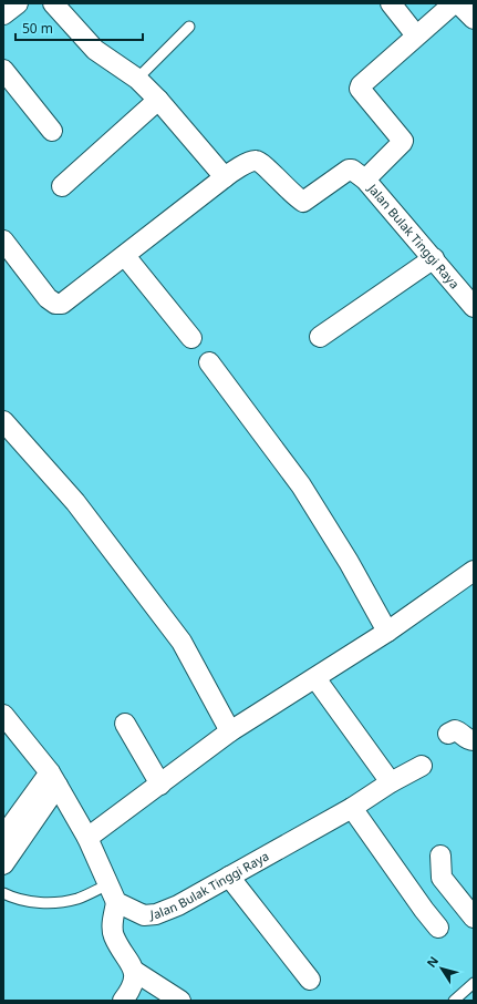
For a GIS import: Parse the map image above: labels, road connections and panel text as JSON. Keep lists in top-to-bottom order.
{
  "streets": {
    "street": ["Jalan Bulak Tinggi Raya"]
  },
  "scale_bar": "50 m",
  "north": "top left"
}
